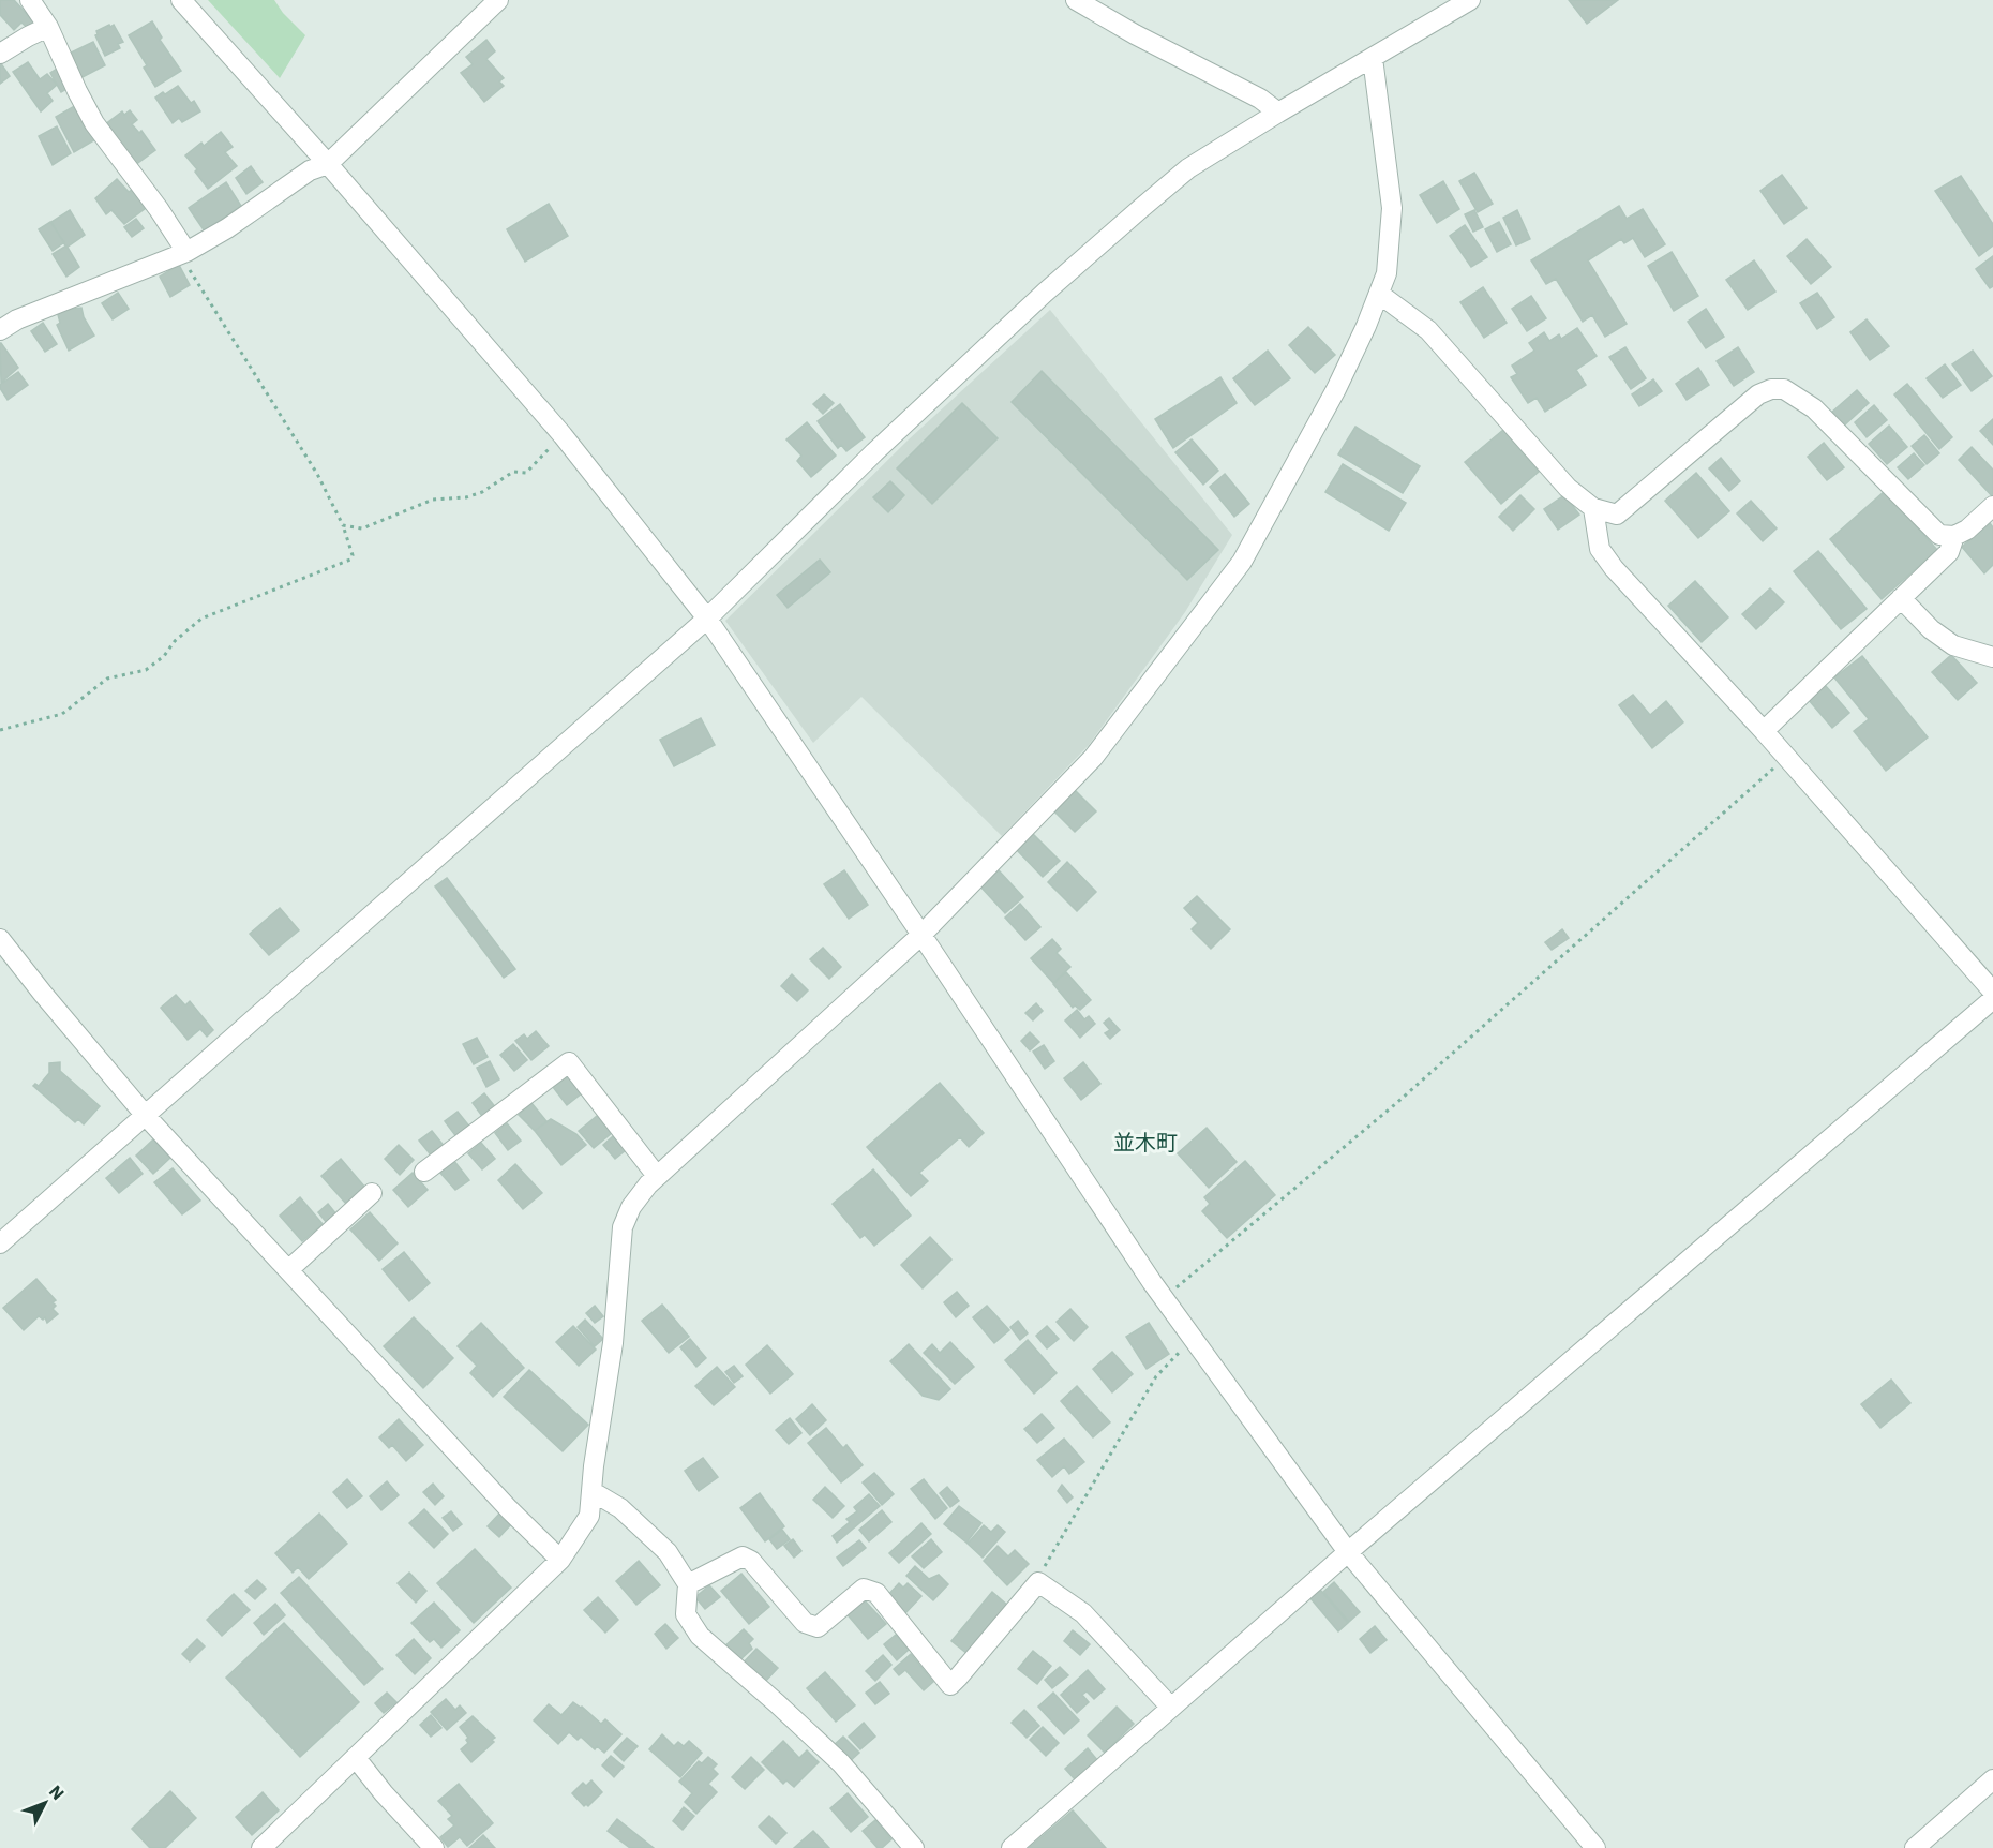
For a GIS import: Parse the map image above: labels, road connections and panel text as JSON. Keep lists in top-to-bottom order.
{
  "districts": ["並木町"],
  "north": "top right"
}
